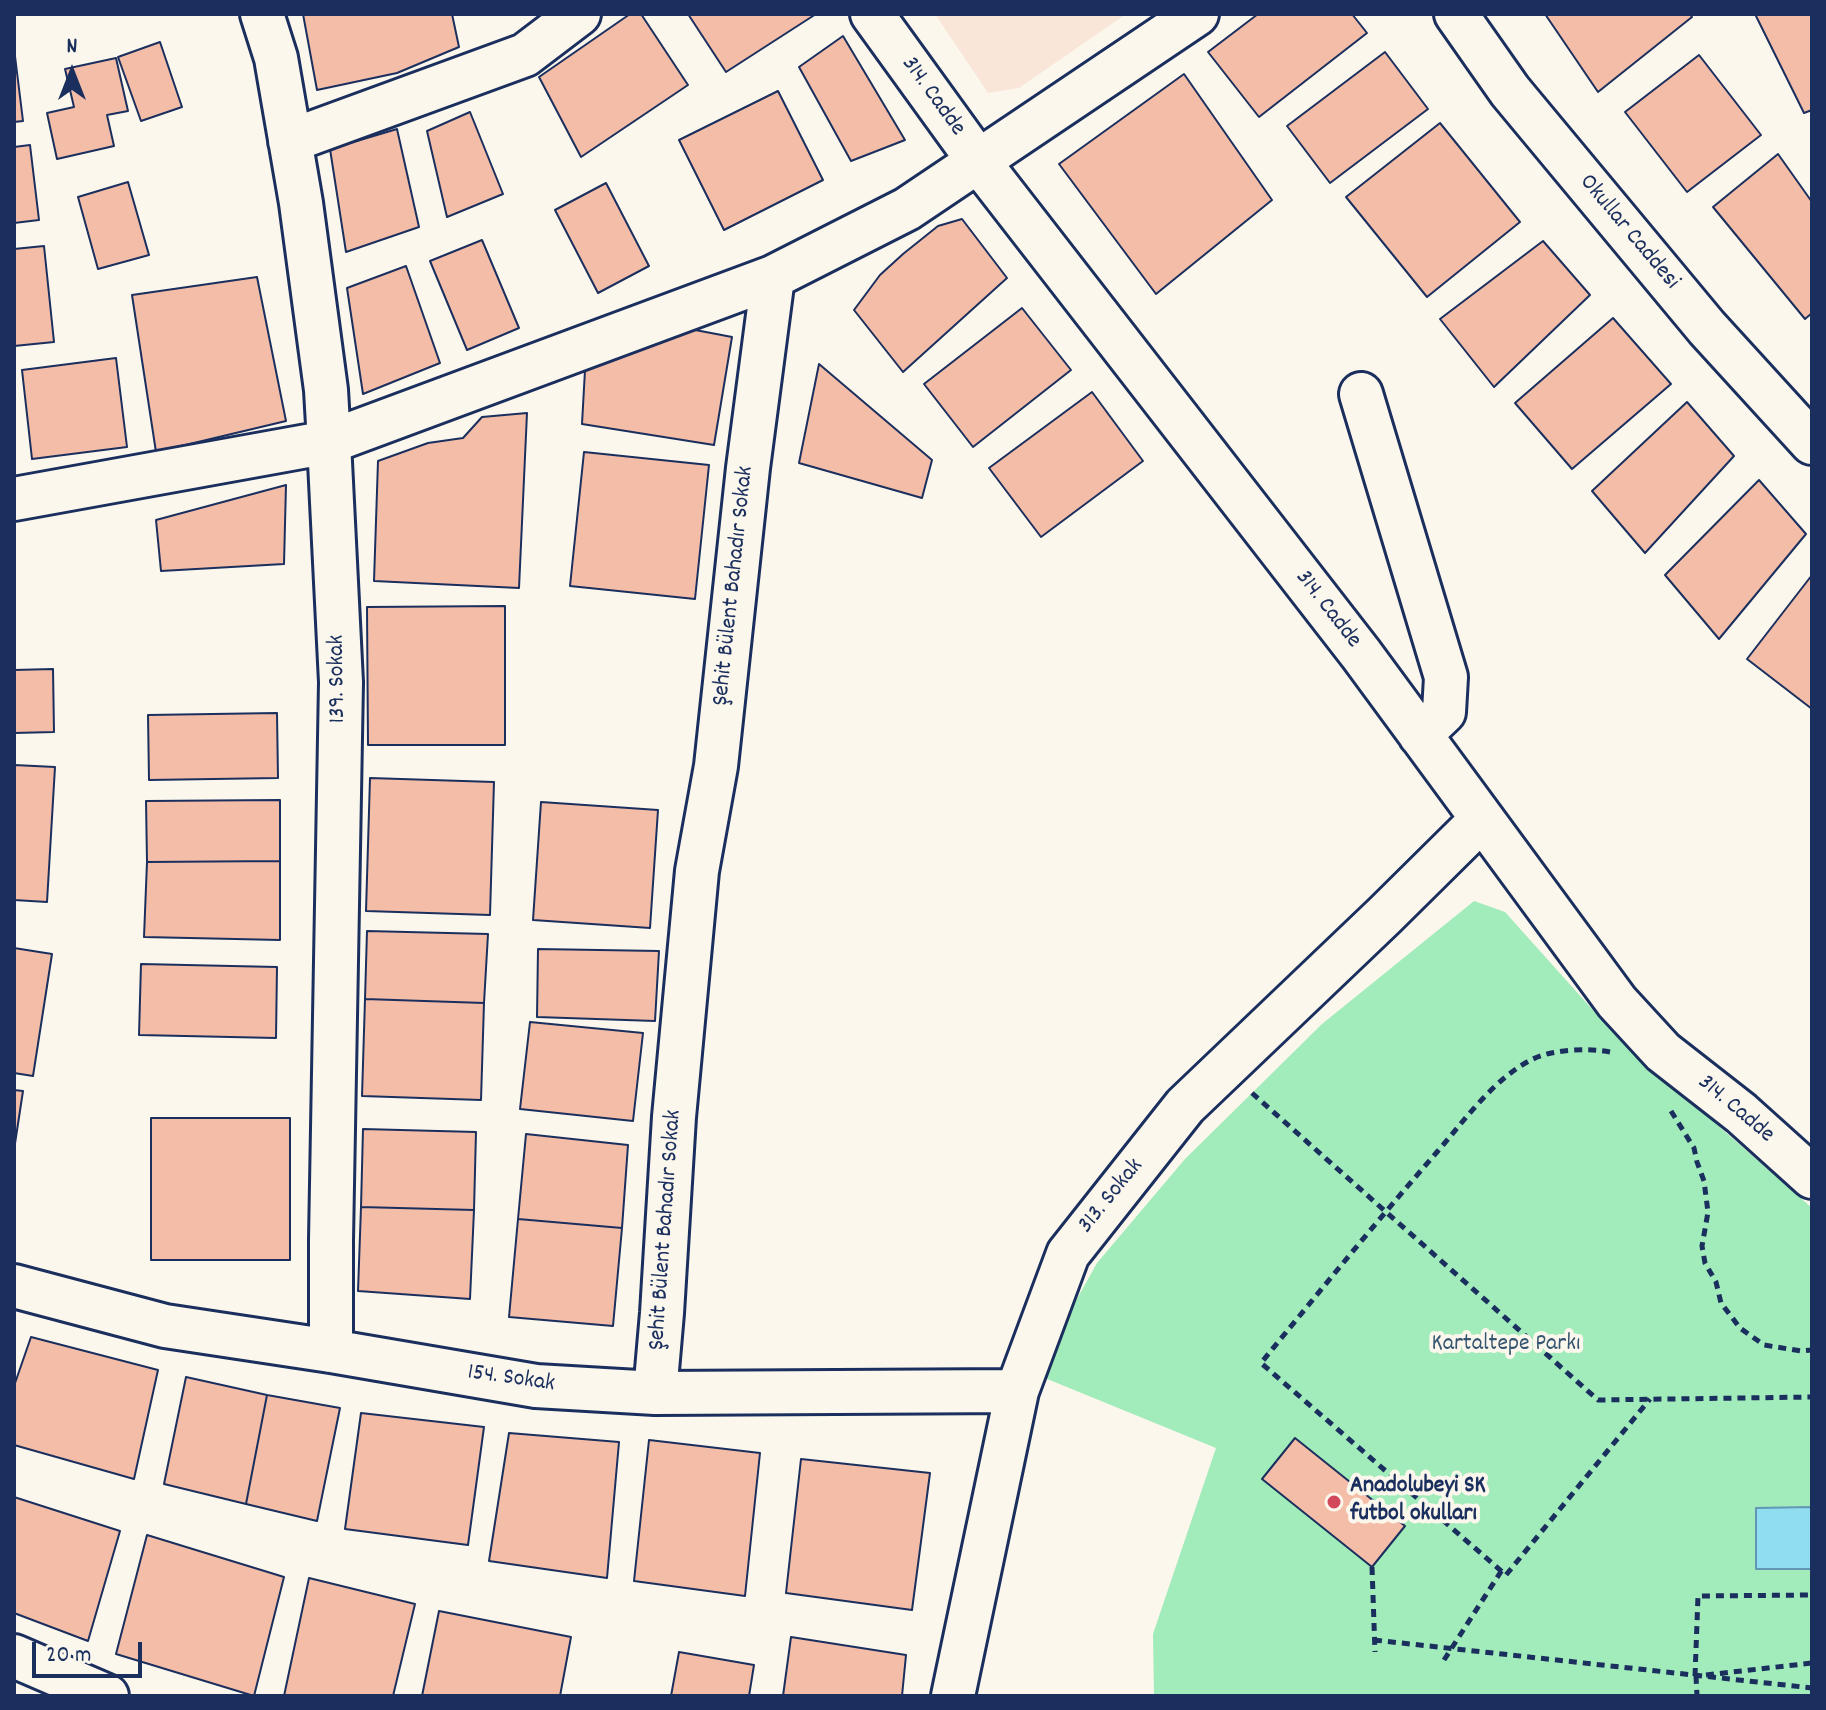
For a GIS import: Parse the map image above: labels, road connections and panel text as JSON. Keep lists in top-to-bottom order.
{
  "streets": {
    "street": [
      "314. Cadde",
      "Okullar Caddesi",
      "Şehit Bülent Bahadır Sokak",
      "139. Sokak",
      "313. Sokak",
      "154. Sokak"
    ]
  },
  "crossings": [
    ["314. Cadde", "313. Sokak"],
    ["Şehit Bülent Bahadır Sokak", "154. Sokak"],
    ["139. Sokak", "154. Sokak"],
    ["313. Sokak", "154. Sokak"]
  ],
  "parks": ["Kartaltepe Parkı"],
  "places": ["Anadolubeyi SK futbol okulları"],
  "scale_bar": "20 m",
  "north": "top"
}
